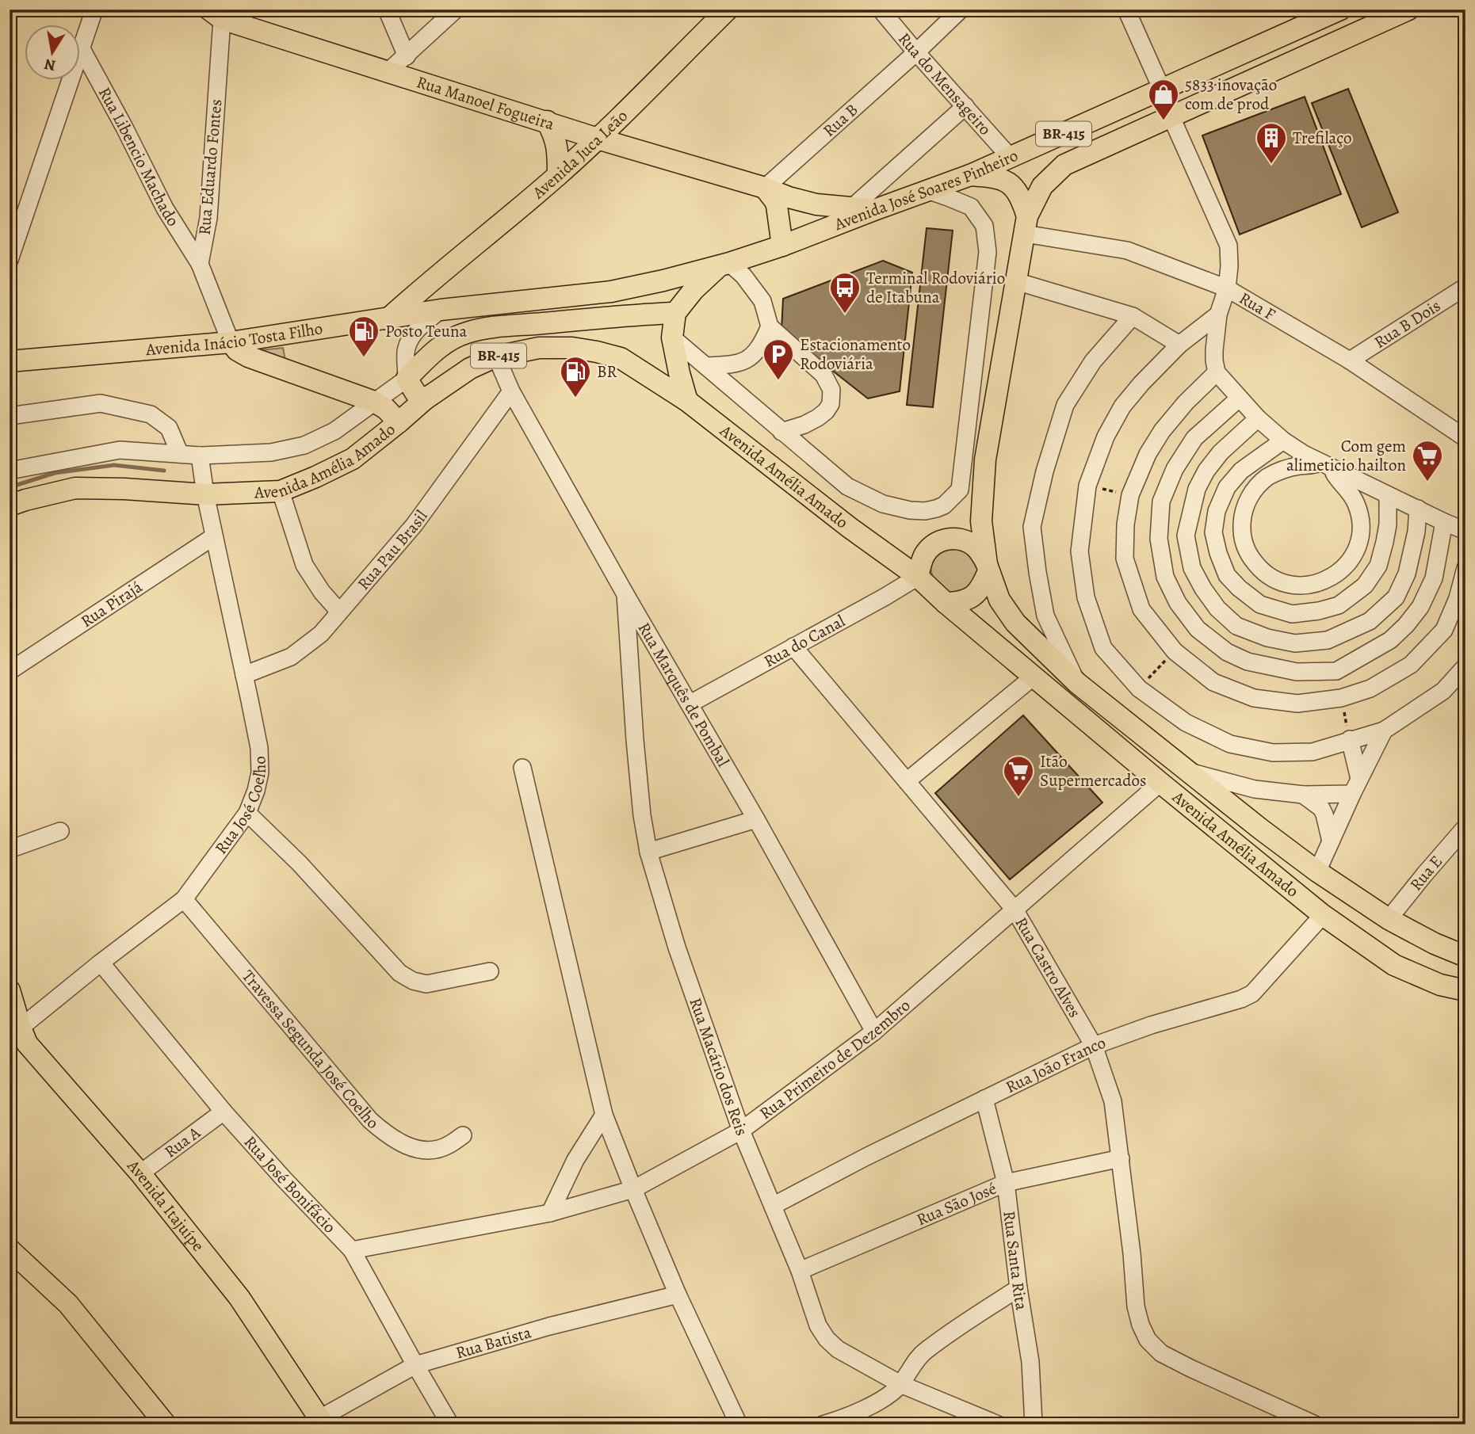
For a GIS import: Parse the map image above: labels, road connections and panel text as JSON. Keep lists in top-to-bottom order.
{
  "streets": {
    "main road": [
      "Rua Manoel Fogueira",
      "BR-415",
      "Avenida Juca Leão",
      "Avenida José Soares Pinheiro",
      "Avenida Inácio Tosta Filho",
      "Avenida Amélia Amado",
      "Avenida Itajuípe"
    ],
    "street": [
      "Rua do Mensageiro",
      "Rua B",
      "Rua Libencio Machado",
      "Rua Eduardo Fontes",
      "Rua F",
      "Rua B Dois",
      "Rua Pau Brasil",
      "Rua Pirajá",
      "Rua do Canal",
      "Rua Marquês de Pombal",
      "Rua José Coelho",
      "Rua E",
      "Rua Castro Alves",
      "Travessa Segunda José Coelho",
      "Rua Primeiro de Dezembro",
      "Rua João Franco",
      "Rua Macário dos Reis",
      "Rua A",
      "Rua José Bonifácio",
      "Rua São José",
      "Rua Santa Rita",
      "Rua Batista"
    ]
  },
  "crossings": [
    ["Rua do Mensageiro", "Rua B"],
    ["Rua do Mensageiro", "Avenida José Soares Pinheiro"],
    ["Rua Manoel Fogueira", "Rua B"],
    ["Rua Manoel Fogueira", "Avenida Juca Leão"],
    ["Rua Manoel Fogueira", "Rua Eduardo Fontes"],
    ["Rua Manoel Fogueira", "Avenida José Soares Pinheiro"],
    ["BR-415", "Rua F"],
    ["BR-415", "Avenida Amélia Amado"],
    ["Avenida Juca Leão", "Avenida Inácio Tosta Filho"],
    ["Rua Libencio Machado", "Rua Eduardo Fontes"],
    ["Avenida José Soares Pinheiro", "Avenida Inácio Tosta Filho"],
    ["Rua F", "Rua B Dois"],
    ["Rua F", "Avenida Amélia Amado"],
    ["Avenida Amélia Amado", "Rua do Canal"],
    ["Avenida Amélia Amado", "Rua Marquês de Pombal"],
    ["Avenida Amélia Amado", "Rua José Coelho"],
    ["Avenida Amélia Amado", "Rua E"],
    ["Avenida Amélia Amado", "Rua Primeiro de Dezembro"],
    ["Avenida Amélia Amado", "Rua João Franco"],
    ["Rua Pau Brasil", "Rua Marquês de Pombal"],
    ["Rua Pau Brasil", "Rua José Coelho"],
    ["Rua Pirajá", "Rua José Coelho"],
    ["Rua do Canal", "Rua Marquês de Pombal"],
    ["Rua do Canal", "Rua Castro Alves"],
    ["Rua Marquês de Pombal", "Rua Primeiro de Dezembro"],
    ["Rua Marquês de Pombal", "Rua Macário dos Reis"],
    ["Rua José Coelho", "Travessa Segunda José Coelho"],
    ["Rua José Coelho", "Rua José Bonifácio"],
    ["Rua José Coelho", "Avenida Itajuípe"],
    ["Rua Castro Alves", "Rua Primeiro de Dezembro"],
    ["Rua Castro Alves", "Rua João Franco"],
    ["Rua Castro Alves", "Rua São José"],
    ["Rua Primeiro de Dezembro", "Rua Macário dos Reis"],
    ["Rua Primeiro de Dezembro", "Rua José Bonifácio"],
    ["Rua João Franco", "Rua Macário dos Reis"],
    ["Rua João Franco", "Rua Santa Rita"],
    ["Rua Macário dos Reis", "Rua São José"],
    ["Rua A", "Rua José Bonifácio"],
    ["Rua A", "Avenida Itajuípe"],
    ["Rua José Bonifácio", "Rua Batista"],
    ["Rua São José", "Rua Santa Rita"],
    ["Avenida Itajuípe", "Rua Batista"]
  ],
  "places": {
    "shop": ["5833 inovação com de prod"],
    "building": ["Trefilaço"],
    "bus stop": ["Terminal Rodoviário de Itabuna"],
    "fuel station": ["Posto Teuna", "BR"],
    "parking": ["Estacionamento Rodoviária"],
    "supermarket": ["Com gem alimeticio hailton", "Itão Supermercados"]
  },
  "north": "bottom"
}
